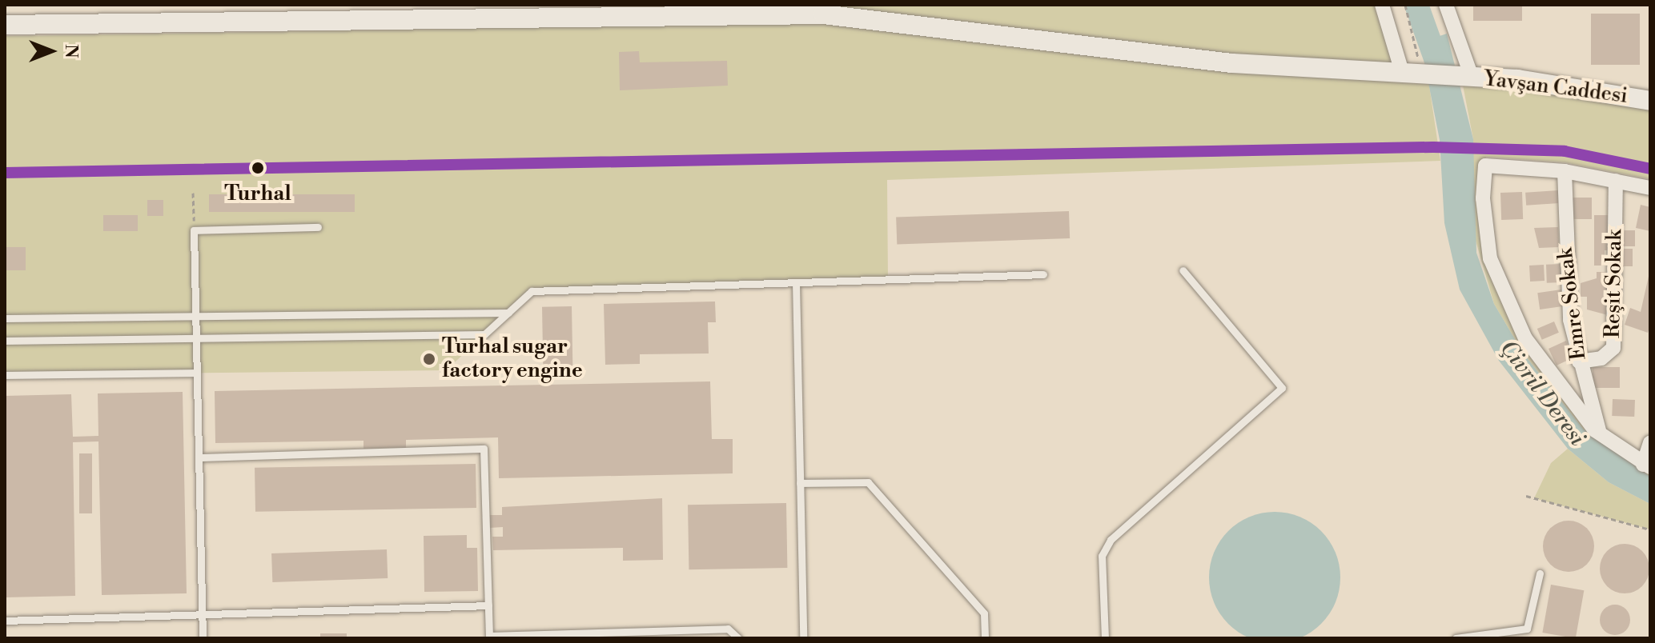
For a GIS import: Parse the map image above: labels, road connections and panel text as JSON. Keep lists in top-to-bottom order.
{
  "streets": {
    "street": ["Yavşan Caddesi", "Reşit Sokak", "Emre Sokak"]
  },
  "crossings": [
    ["Reşit Sokak", "Emre Sokak"]
  ],
  "water": ["Çivril Deresi"],
  "places": ["Turhal", "Turhal sugar factory engine"],
  "north": "right"
}
